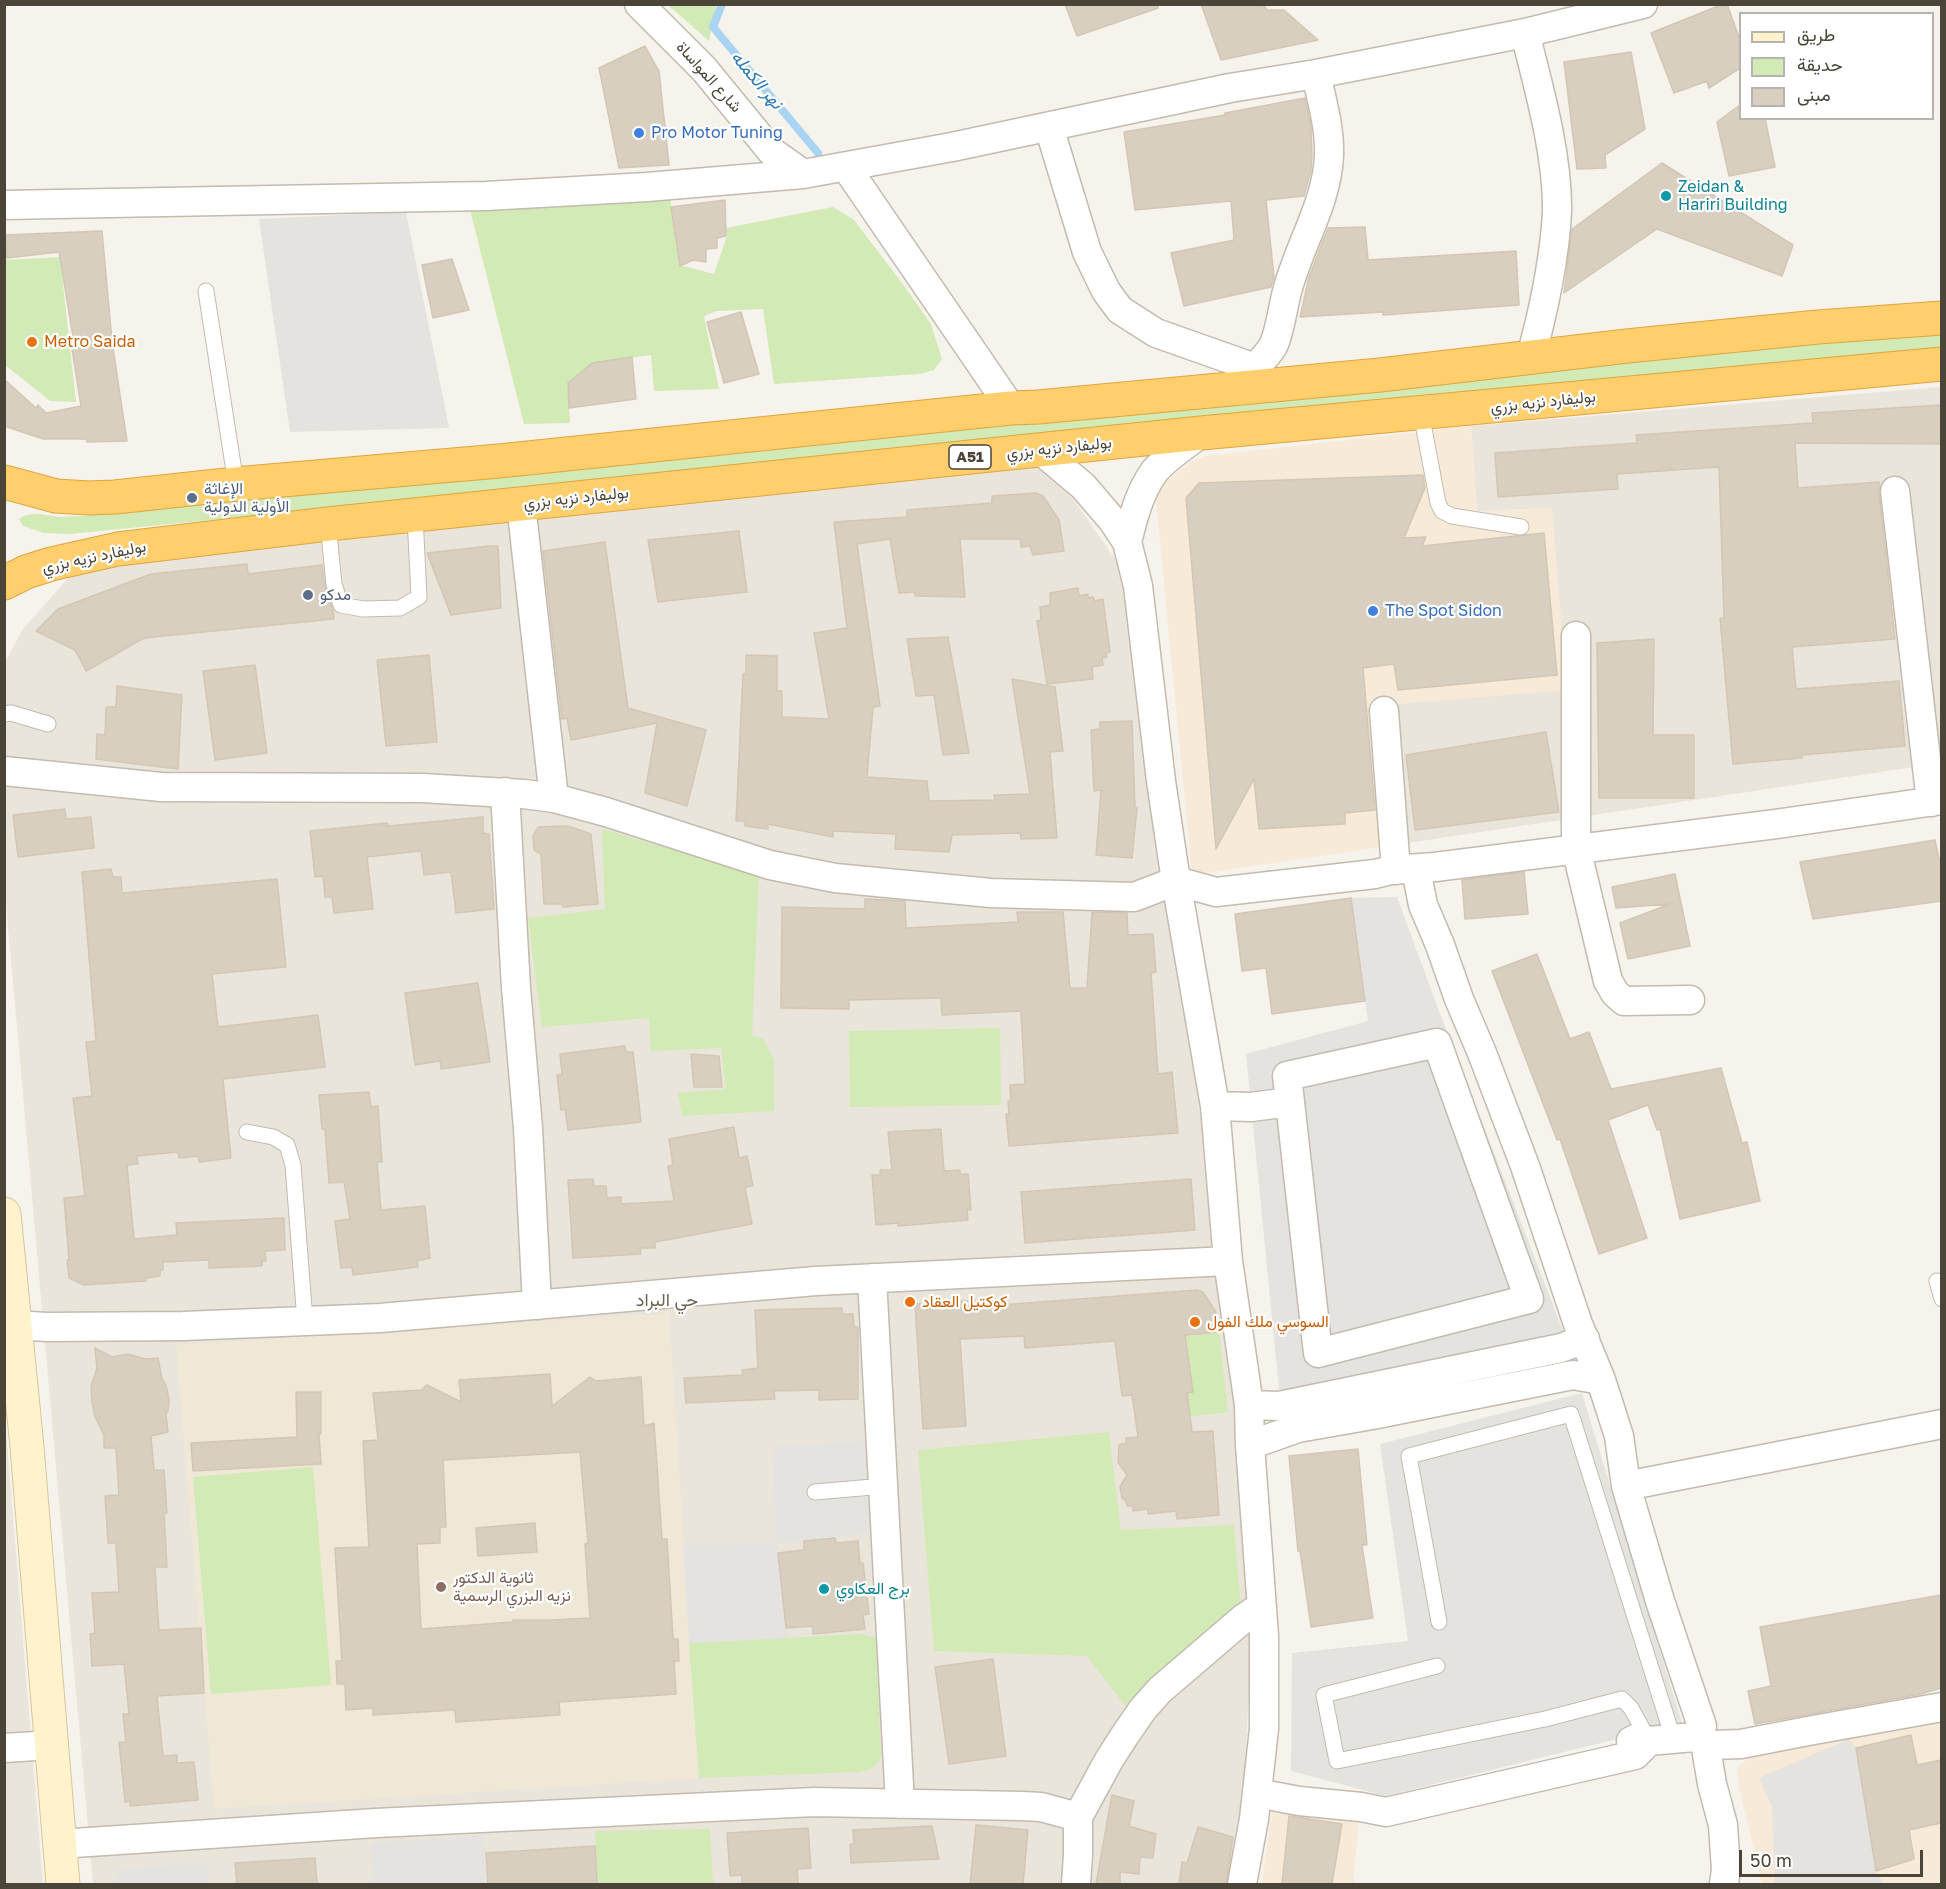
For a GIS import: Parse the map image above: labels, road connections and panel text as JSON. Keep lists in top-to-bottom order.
{
  "streets": {
    "highway": ["بوليفارد نزيه بزري", "A51"],
    "street": ["شارع المواساة"]
  },
  "districts": ["حي البراد"],
  "water": ["نهر الكمله"],
  "places": [
    "Pro Motor Tuning",
    "Zeidan & Hariri Building",
    "Metro Saida",
    "الإغاثة الأولية الدولية",
    "مدكو",
    "The Spot Sidon",
    "كوكتيل العقاد",
    "السوسي ملك الفول",
    "ثانوية الدكتور نزيه البزري الرسمية",
    "برج العكاوي"
  ],
  "legend": ["طريق", "حديقة", "مبنى"],
  "scale_bar": "50 m"
}
